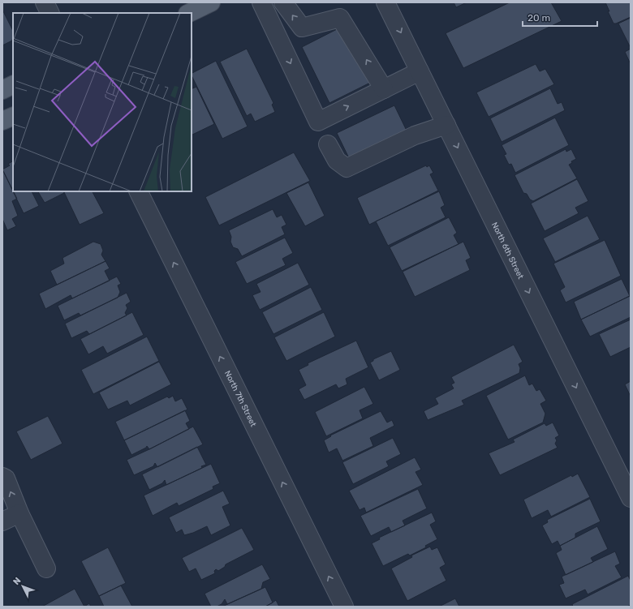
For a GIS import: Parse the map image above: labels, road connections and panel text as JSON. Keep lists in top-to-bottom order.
{
  "streets": {
    "street": ["North 6th Street", "North 7th Street"]
  },
  "one_way": ["North 6th Street", "North 7th Street"],
  "scale_bar": "20 m",
  "north": "top left"
}
